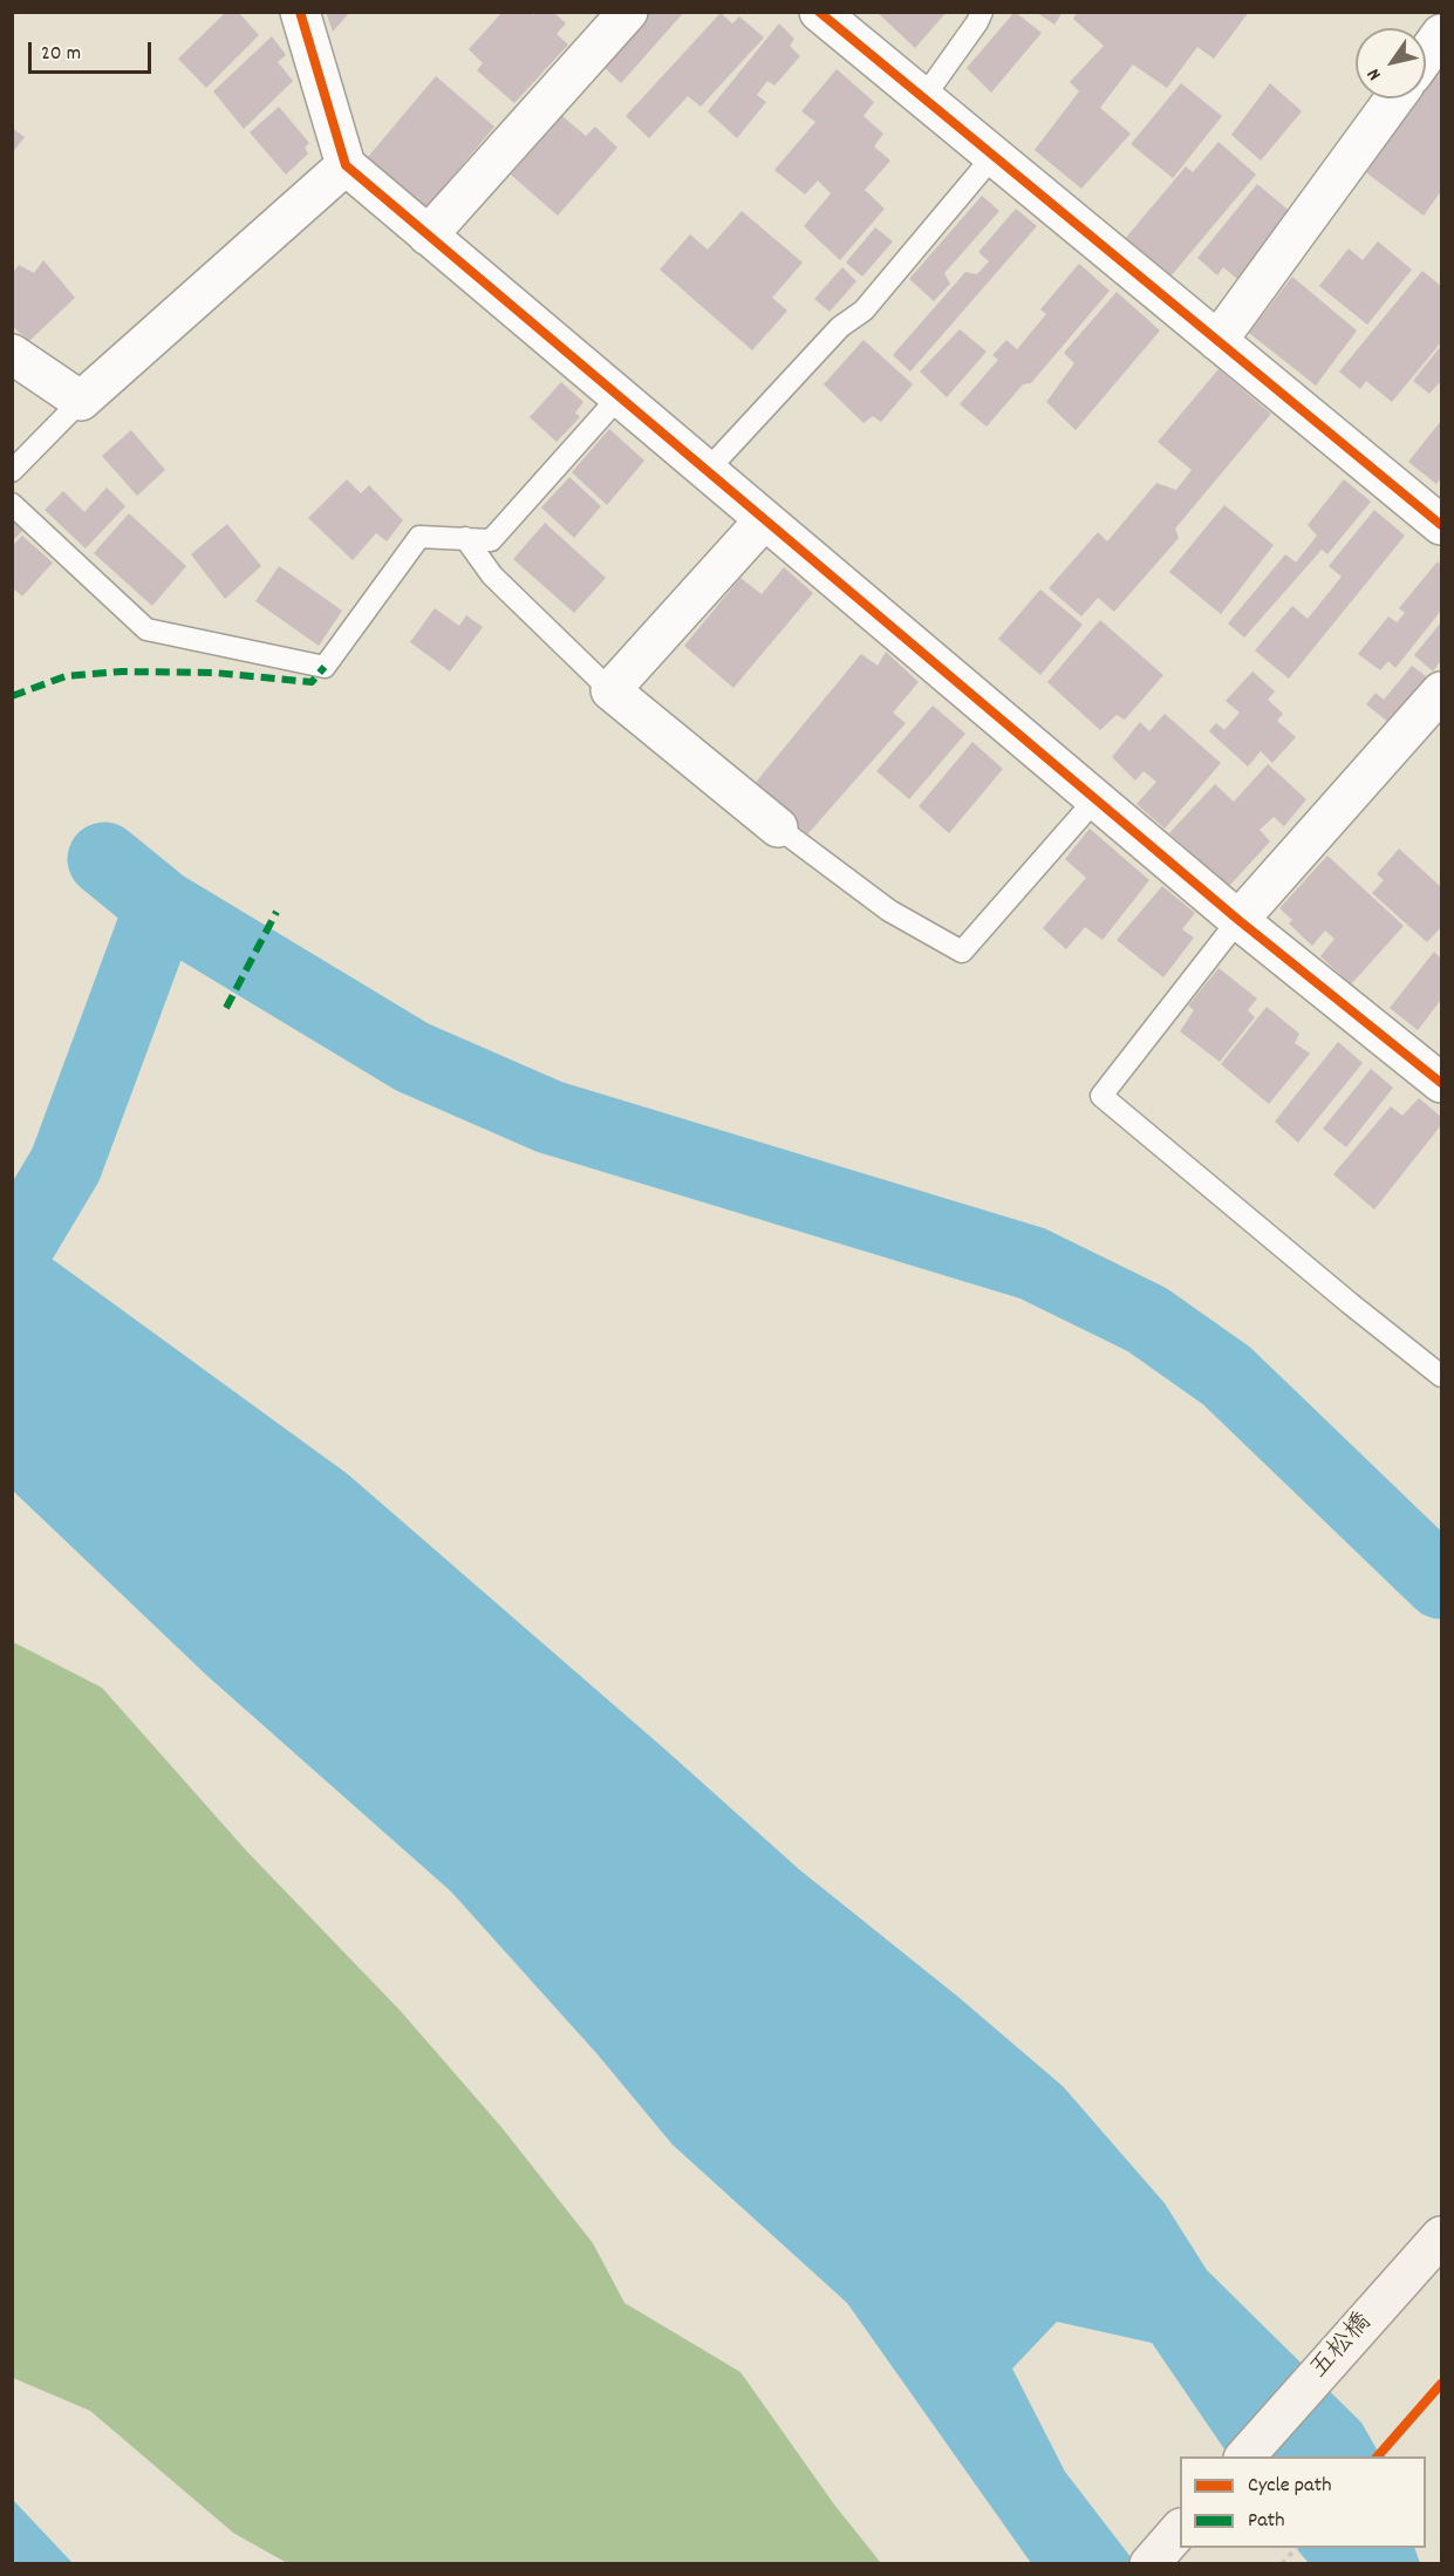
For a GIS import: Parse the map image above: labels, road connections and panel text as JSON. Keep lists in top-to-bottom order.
{
  "streets": {
    "main road": ["五松橋"]
  },
  "legend": ["Cycle path", "Path"],
  "scale_bar": "20 m",
  "north": "bottom left"
}
